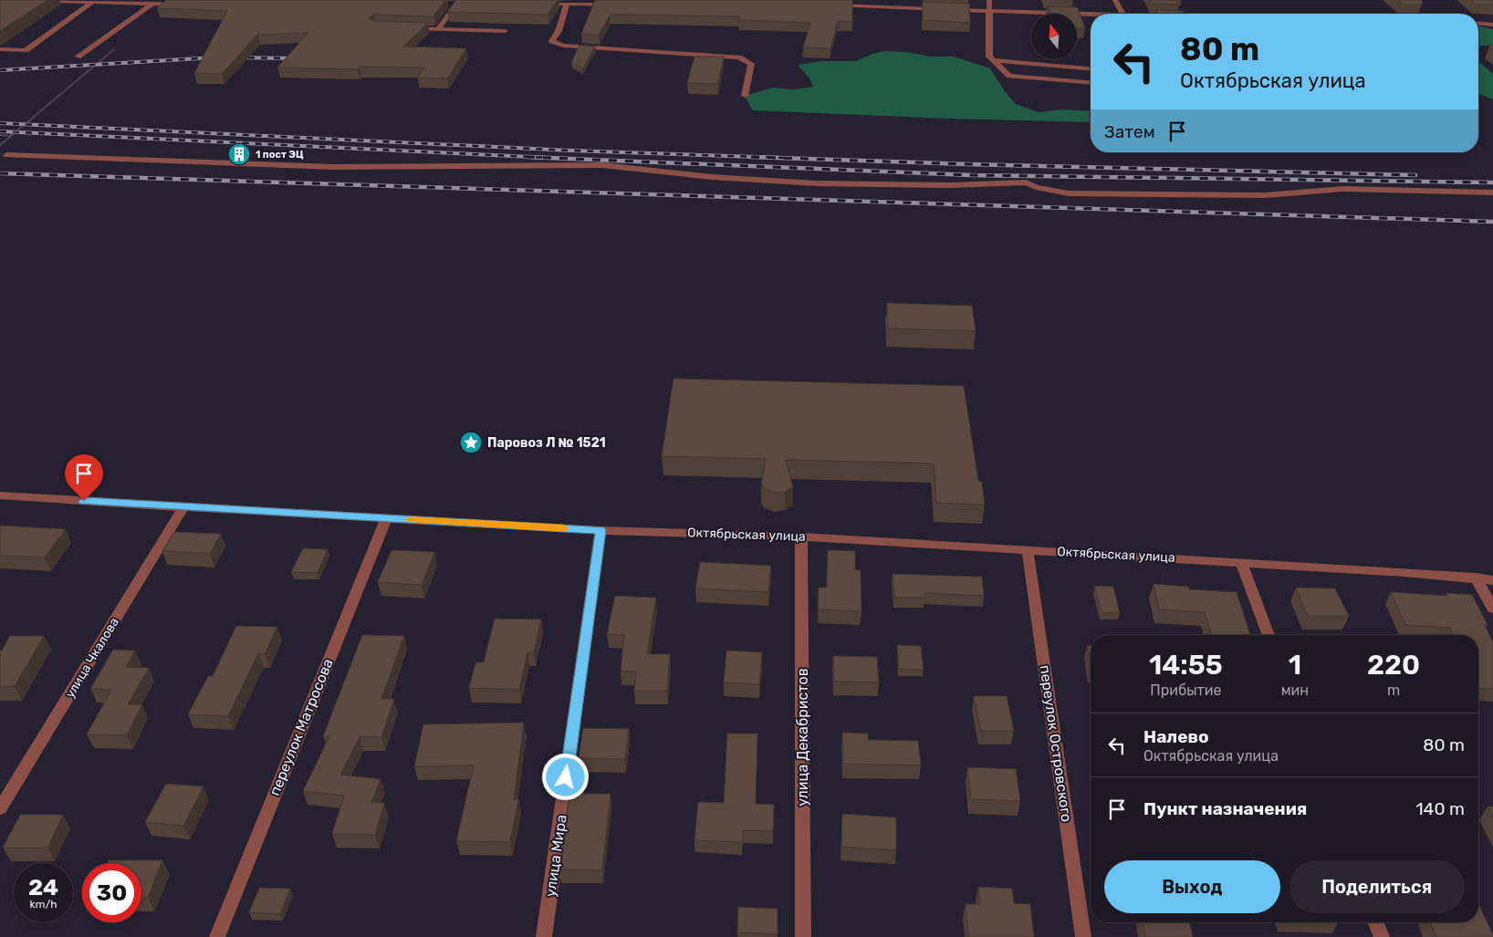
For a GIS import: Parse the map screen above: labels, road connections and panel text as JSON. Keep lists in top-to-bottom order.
{
  "streets": {
    "street": [
      "Октябрьская улица",
      "улица Чкалова",
      "переулок Матросова",
      "улица Декабристов",
      "переулок Островского",
      "улица Мира"
    ]
  },
  "crossings": [
    ["Октябрьская улица", "улица Чкалова"],
    ["Октябрьская улица", "переулок Матросова"],
    ["Октябрьская улица", "улица Декабристов"],
    ["Октябрьская улица", "переулок Островского"],
    ["Октябрьская улица", "улица Мира"]
  ],
  "places": {
    "building": ["1 пост ЭЦ"],
    "place": ["Паровоз Л № 1521"]
  },
  "north": "top",
  "page": {
    "turn": ["80 m", "Октябрьская улица"],
    "then": "Затем",
    "eta": [
      "14:55",
      "Прибытие",
      "1",
      "мин",
      "220",
      "m"
    ],
    "list": [
      {
        "name": "Налево",
        "note": "Октябрьская улица",
        "value": "80 m"
      },
      {
        "name": "Пункт назначения",
        "value": "140 m"
      }
    ],
    "buttons": ["Выход", "Поделиться"],
    "speed": "24 km/h",
    "limit": "30"
  }
}
